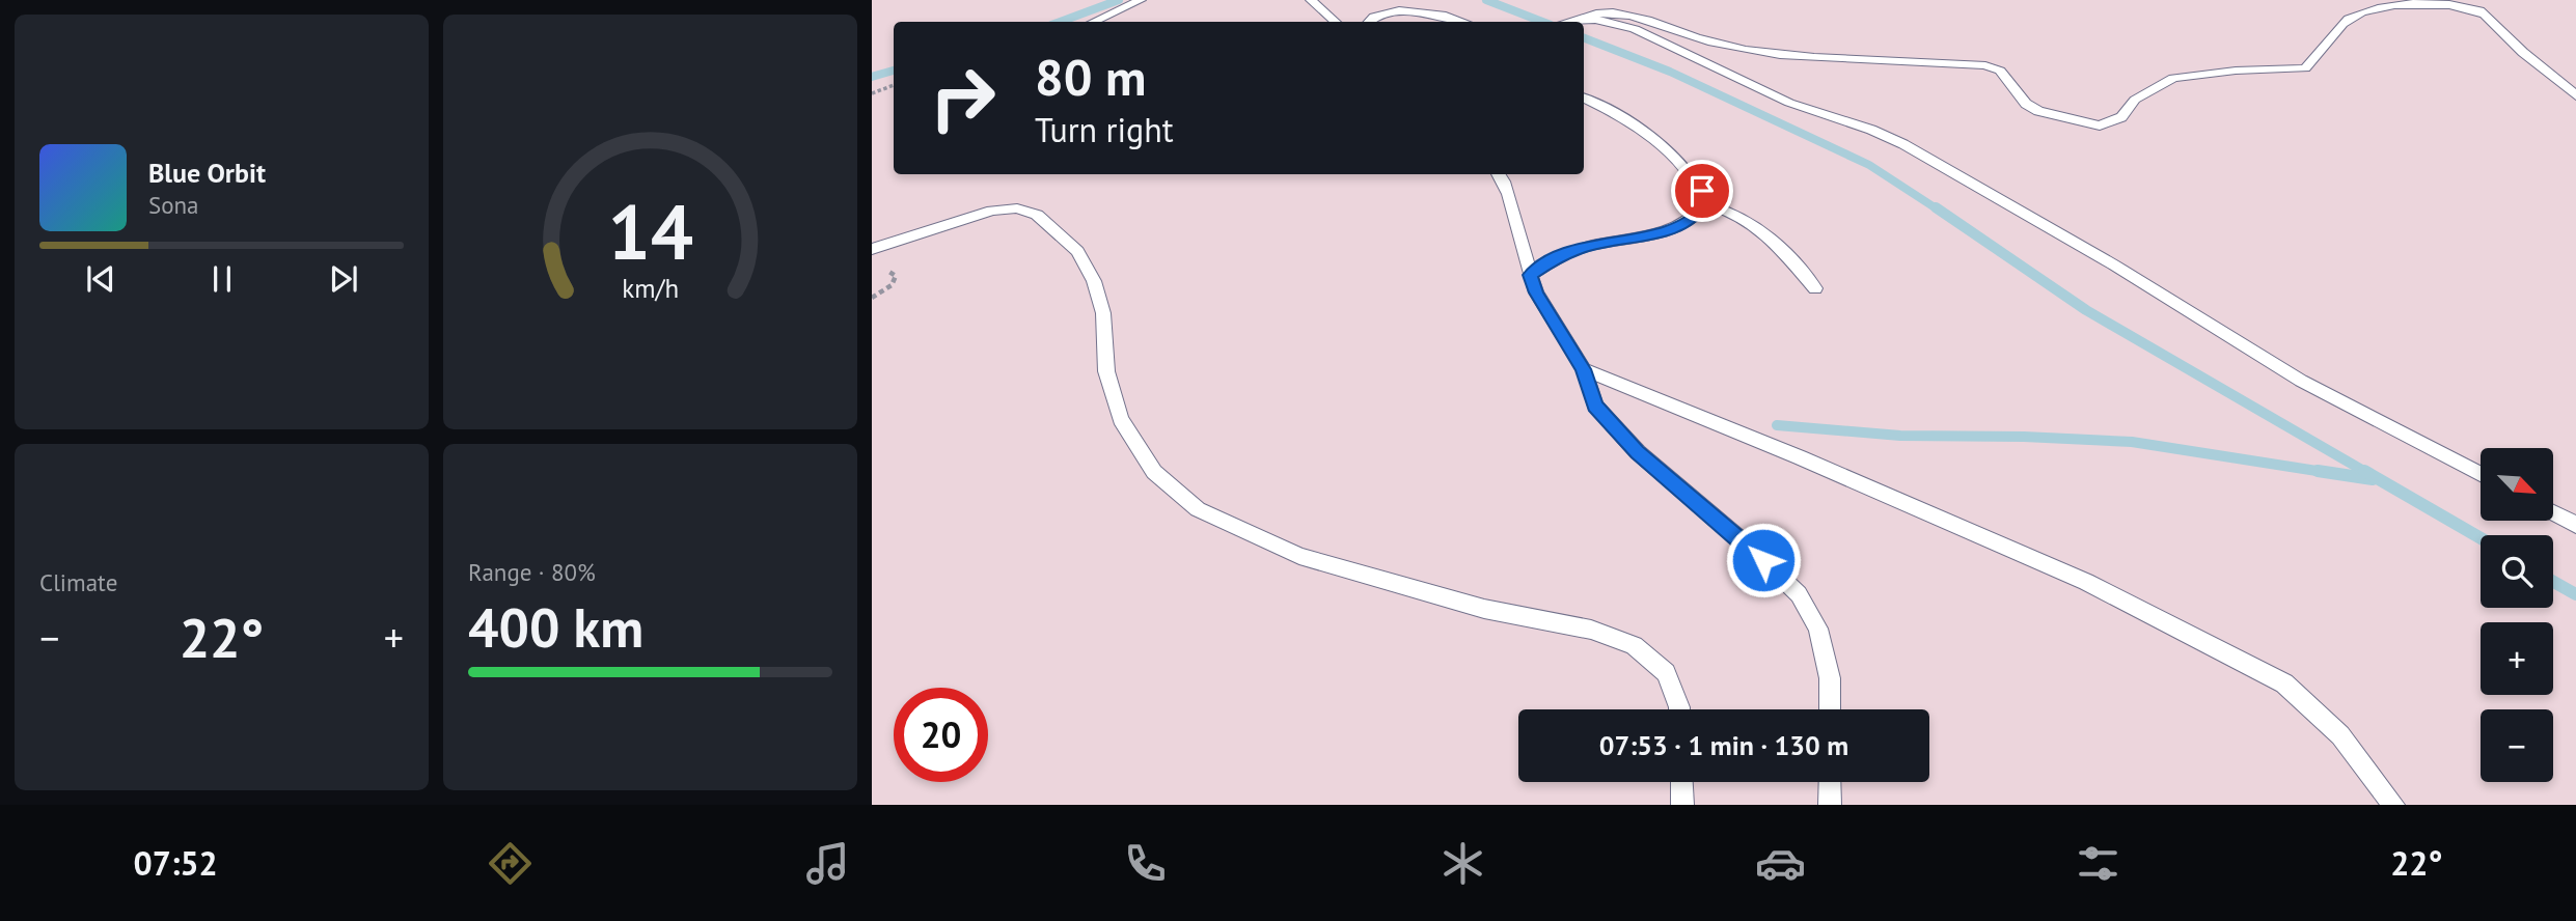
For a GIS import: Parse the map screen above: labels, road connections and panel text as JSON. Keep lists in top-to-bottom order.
{
  "north": "bottom right",
  "page": {
    "turn": ["80 m", "Turn right"],
    "song": ["Blue Orbit", "Sona"],
    "tile": [
      "Climate",
      ["Range · 80%", "400 km"]
    ],
    "map_buttons": ["+", "−"],
    "heat": ["−", "22°", "+"],
    "limit": "20",
    "trip": "07:53 · 1 min · 130 m",
    "tabs": ["07:52", "22°"],
    "gauge": ["14", "km/h"]
  }
}
